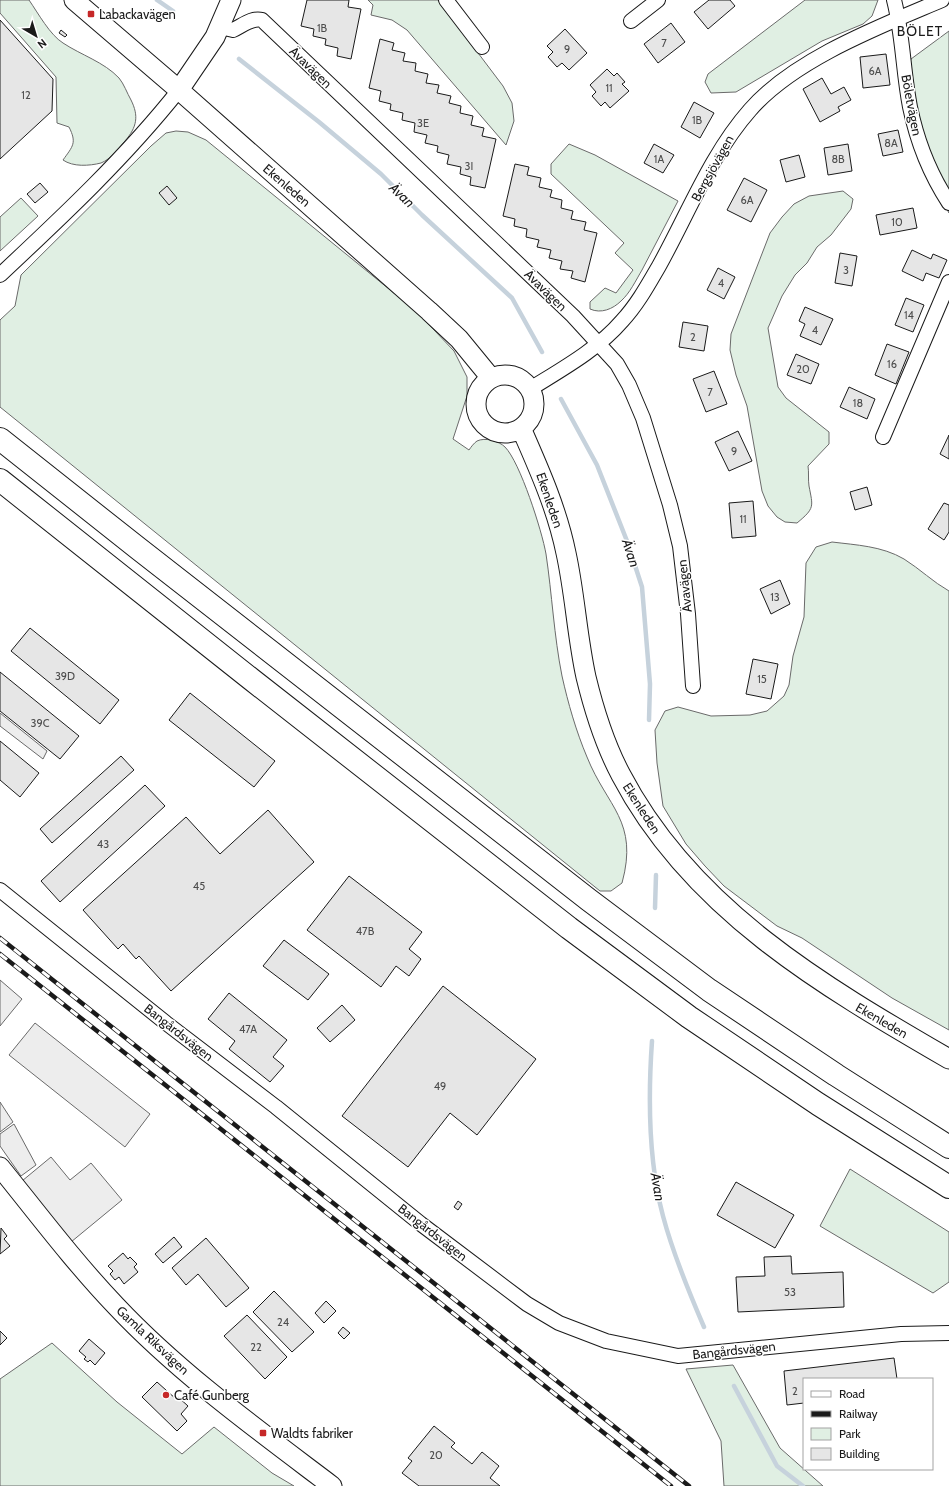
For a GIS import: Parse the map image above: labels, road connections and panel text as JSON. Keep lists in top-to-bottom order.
{
  "streets": {
    "street": [
      "Ävavägen",
      "Böletvägen",
      "Bergsjövägen",
      "Ekenleden",
      "Bangårdsvägen",
      "Gamla Riksvägen"
    ]
  },
  "crossings": [
    ["Ävavägen", "Bergsjövägen"],
    ["Böletvägen", "Bergsjövägen"],
    ["Bergsjövägen", "Ekenleden"]
  ],
  "districts": ["BÖLET"],
  "water": ["Ävan"],
  "places": {
    "transit": ["Labackavägen", "Waldts fabriker"],
    "other": ["Café Gunberg"]
  },
  "house_numbers": [
    "1B",
    "7",
    "9",
    "6A",
    "11",
    "12",
    "1B",
    "3E",
    "8A",
    "1A",
    "8B",
    "3I",
    "6A",
    "10",
    "3",
    "4",
    "14",
    "4",
    "2",
    "16",
    "20",
    "7",
    "18",
    "9",
    "11",
    "13",
    "39D",
    "15",
    "39C",
    "43",
    "45",
    "47B",
    "47A",
    "49",
    "53",
    "24",
    "22",
    "2",
    "20"
  ],
  "legend": [
    "Road",
    "Railway",
    "Park",
    "Building"
  ],
  "north": "bottom right"
}
